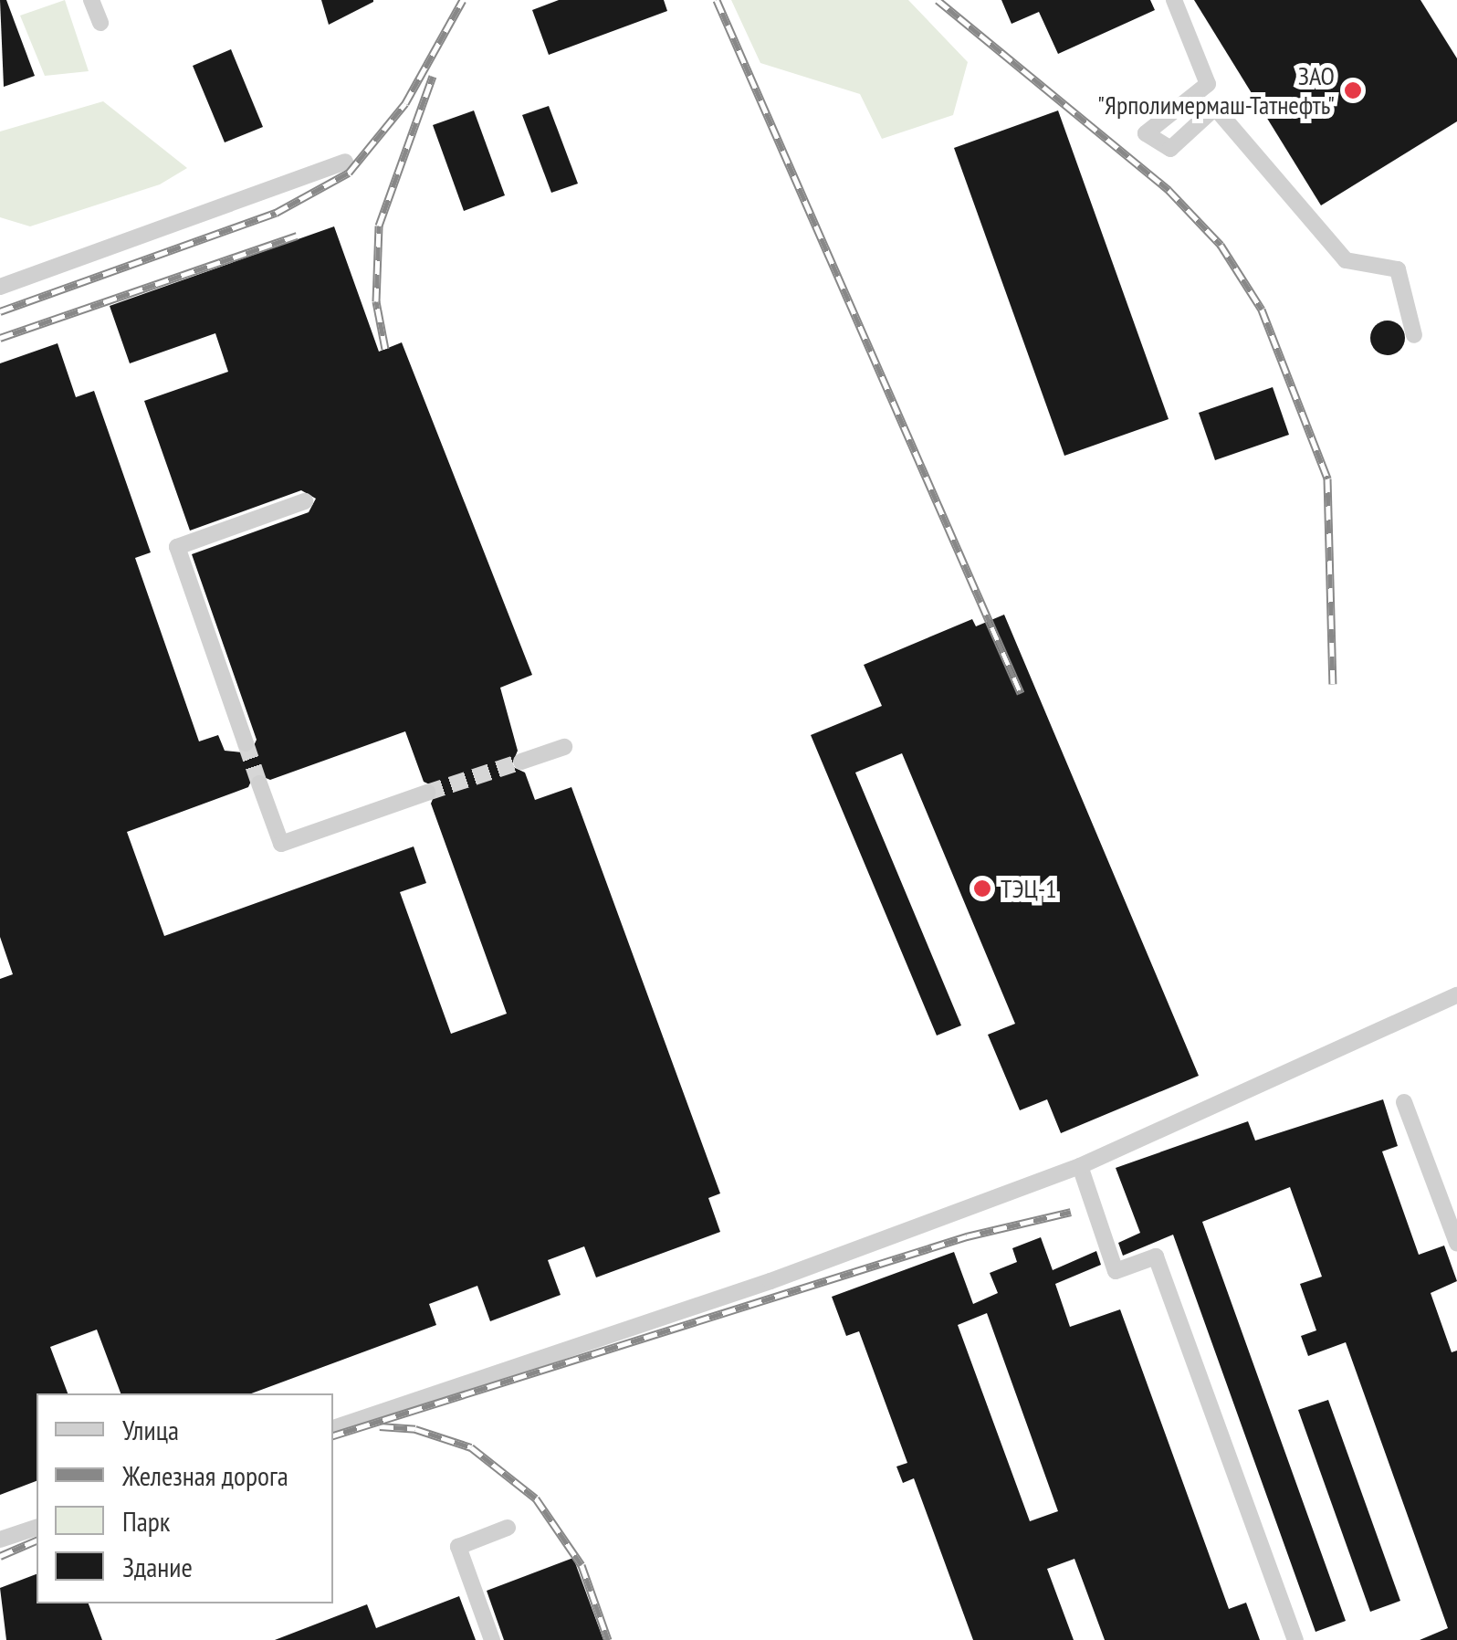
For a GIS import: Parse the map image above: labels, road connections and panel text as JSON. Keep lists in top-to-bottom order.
{
  "places": ["ЗАО \"Ярполимермаш-Татнефть\"", "ТЭЦ-1"],
  "legend": [
    "Улица",
    "Железная дорога",
    "Парк",
    "Здание"
  ]
}
